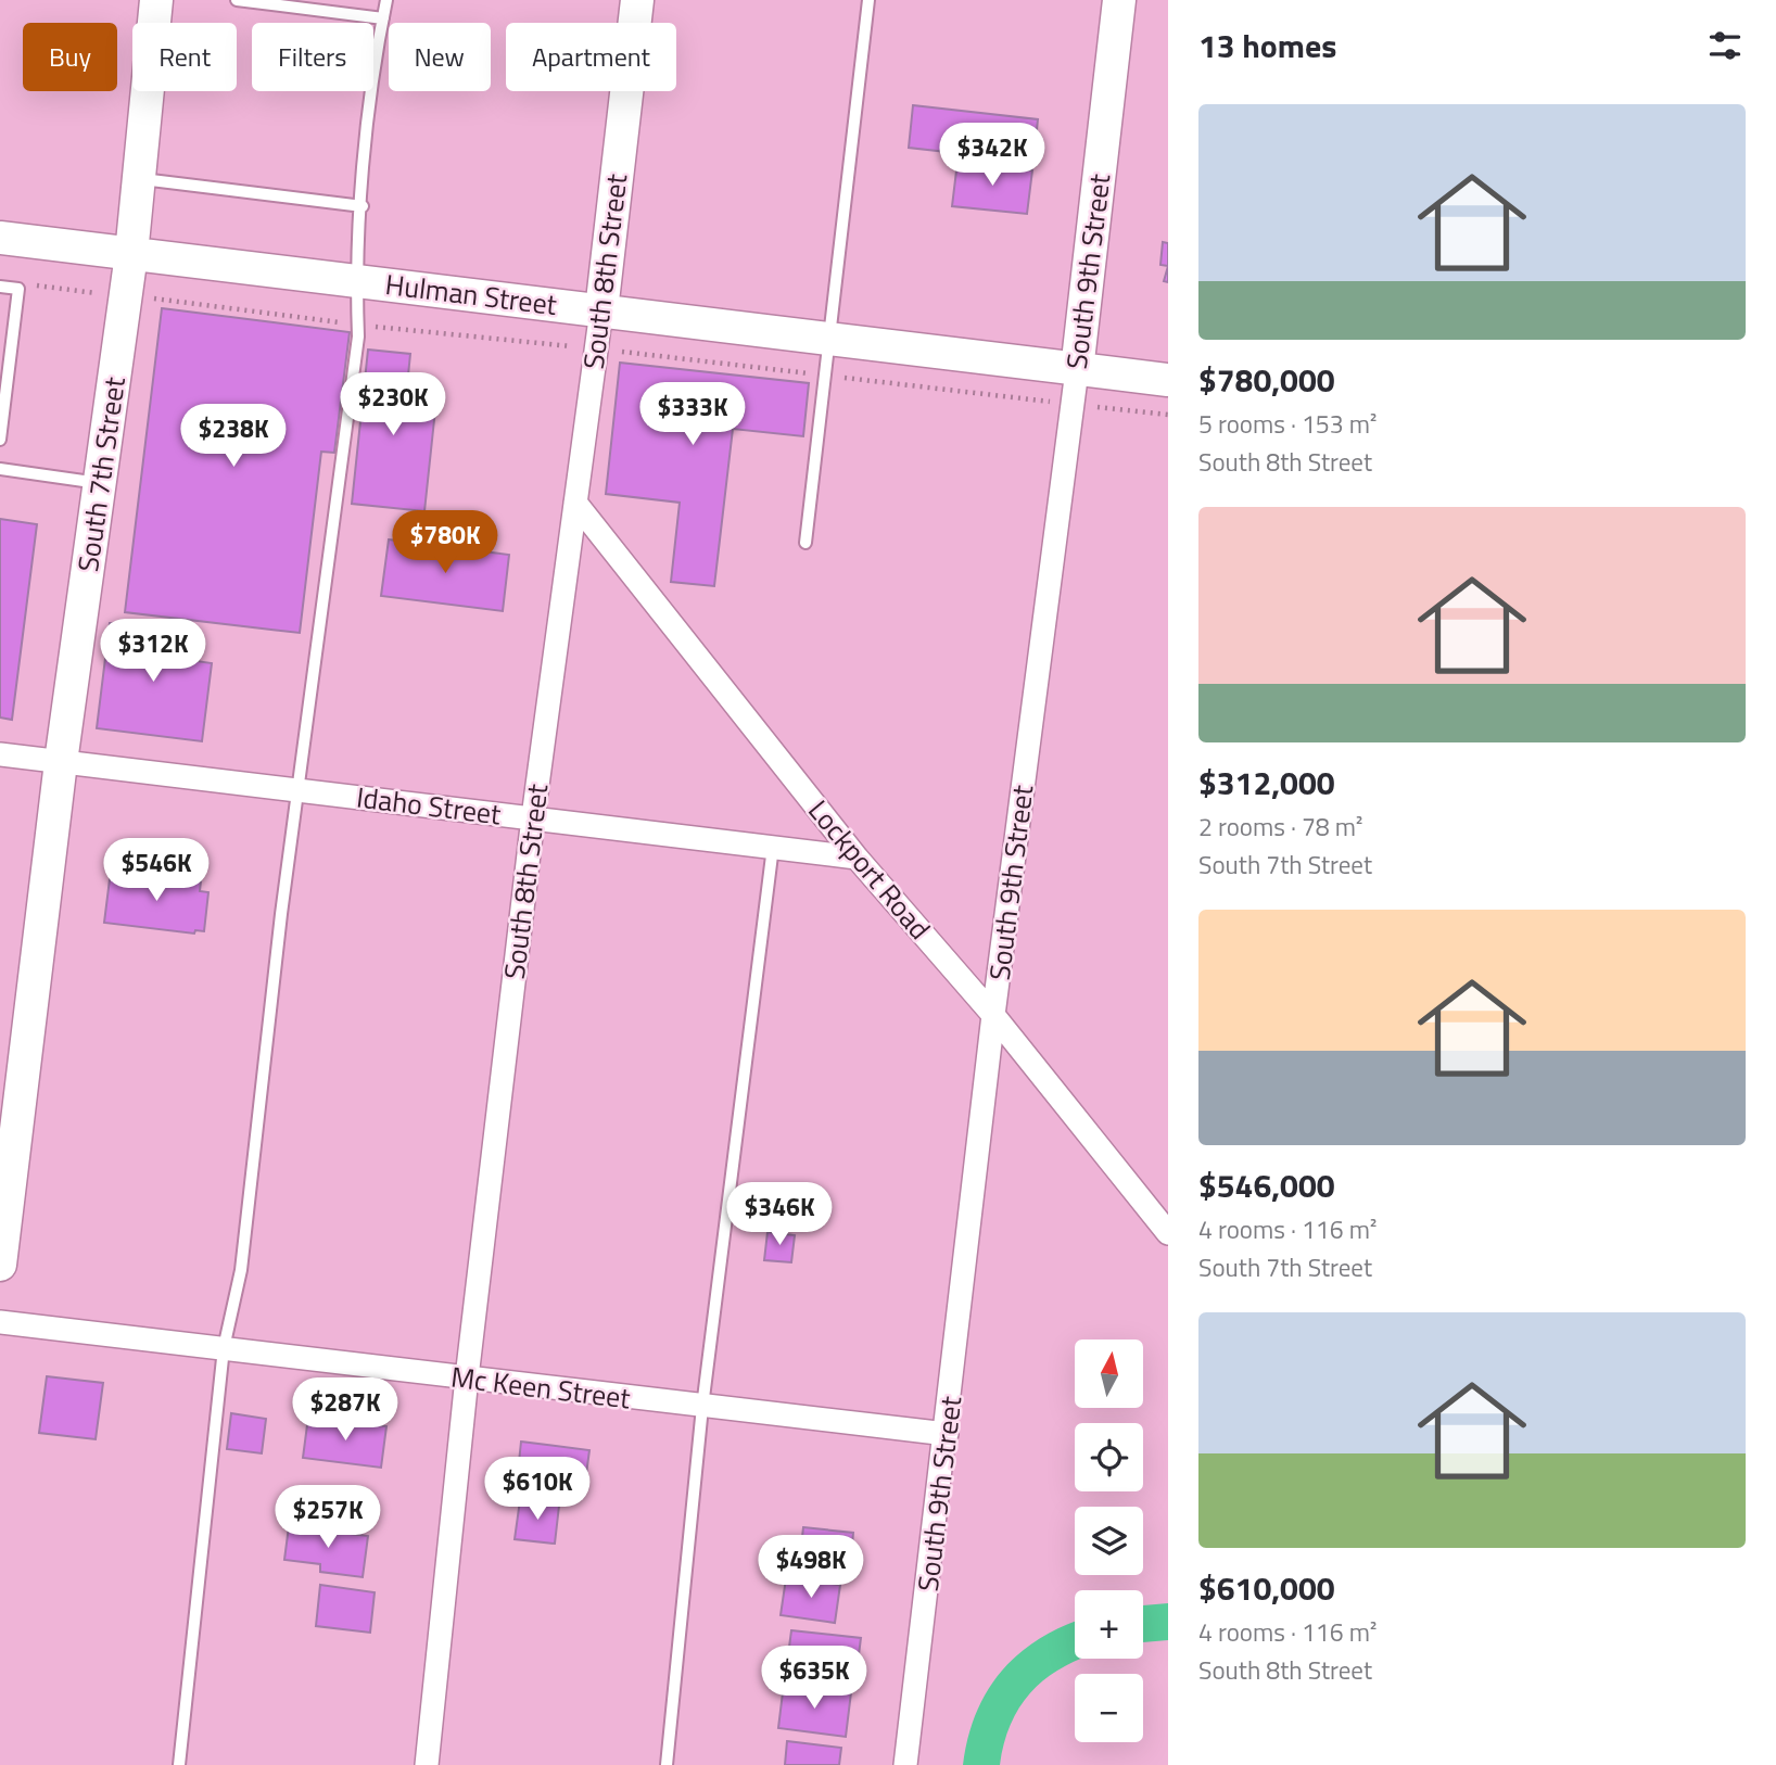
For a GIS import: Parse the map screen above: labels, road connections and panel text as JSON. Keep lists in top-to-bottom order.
{
  "streets": {
    "street": [
      "South 8th Street",
      "South 9th Street",
      "Hulman Street",
      "South 7th Street",
      "Idaho Street",
      "Lockport Road",
      "Mc Keen Street"
    ]
  },
  "crossings": [
    ["South 8th Street", "Hulman Street"],
    ["South 8th Street", "Idaho Street"],
    ["South 8th Street", "Lockport Road"],
    ["South 8th Street", "Mc Keen Street"],
    ["South 9th Street", "Hulman Street"],
    ["South 9th Street", "Lockport Road"],
    ["South 9th Street", "Mc Keen Street"],
    ["Hulman Street", "South 7th Street"],
    ["South 7th Street", "Idaho Street"],
    ["Idaho Street", "Lockport Road"]
  ],
  "north": "top",
  "page": {
    "heading": "13 homes",
    "chip": [
      "Buy",
      "Rent",
      "Filters",
      "New",
      "Apartment"
    ],
    "list": [
      {
        "name": "$780,000",
        "note": "5 rooms · 153 m² · South 8th Street"
      },
      {
        "name": "$312,000",
        "note": "2 rooms · 78 m² · South 7th Street"
      },
      {
        "name": "$546,000",
        "note": "4 rooms · 116 m² · South 7th Street"
      },
      {
        "name": "$610,000",
        "note": "4 rooms · 116 m² · South 8th Street"
      }
    ],
    "price": [
      "$342K",
      "$230K",
      "$333K",
      "$238K",
      "$780K",
      "$312K",
      "$546K",
      "$346K",
      "$287K",
      "$610K",
      "$257K",
      "$498K",
      "$635K"
    ],
    "map_buttons": ["+", "−"]
  }
}
